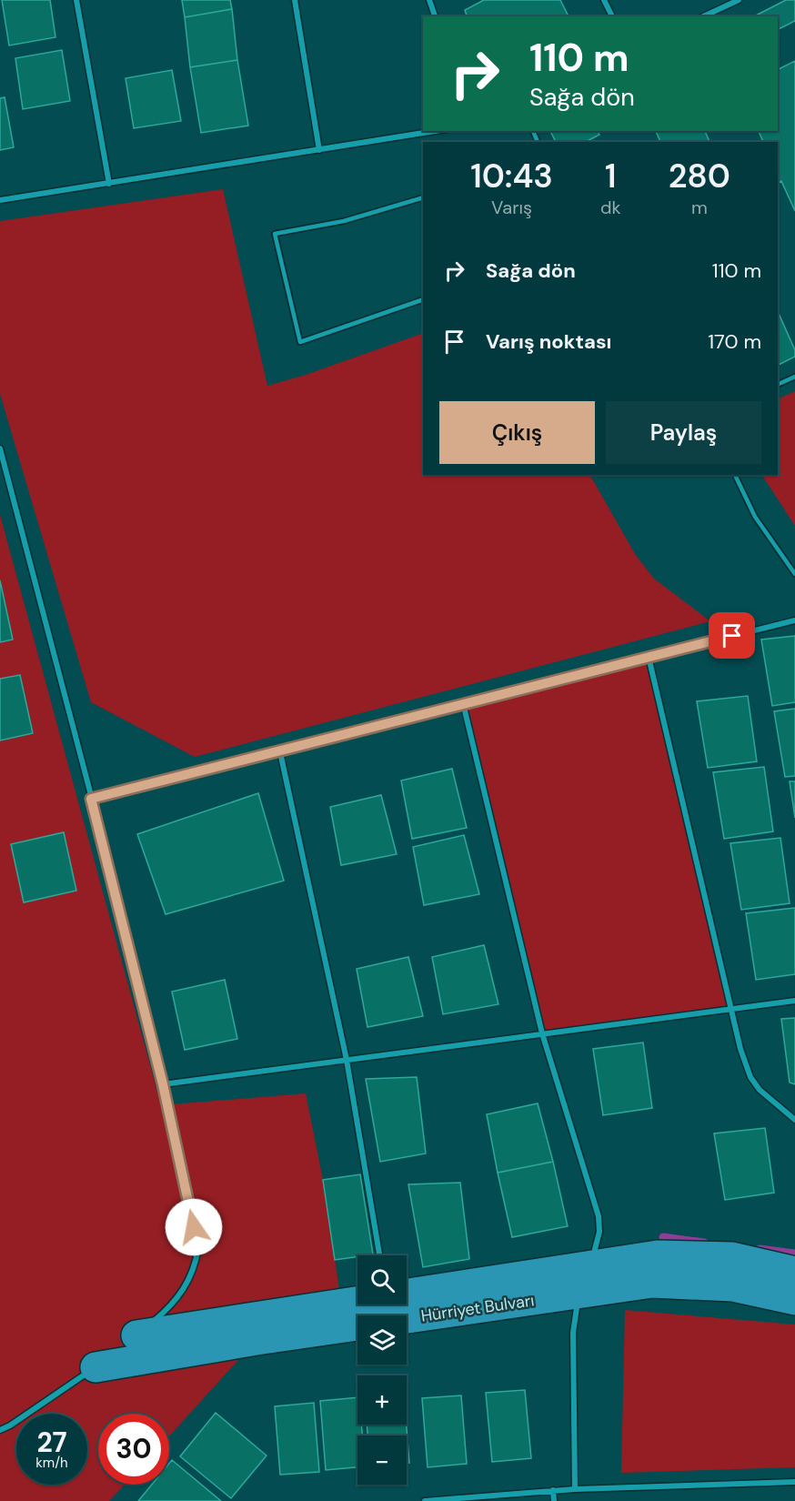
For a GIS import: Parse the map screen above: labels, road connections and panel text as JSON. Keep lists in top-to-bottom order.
{
  "streets": {
    "main road": ["Hürriyet Bulvarı"]
  },
  "page": {
    "turn": ["110 m", "Sağa dön"],
    "eta": [
      "10:43",
      "Varış",
      "1",
      "dk",
      "280",
      "m"
    ],
    "list": [
      {
        "name": "Sağa dön",
        "value": "110 m"
      },
      {
        "name": "Varış noktası",
        "value": "170 m"
      }
    ],
    "buttons": ["Çıkış", "Paylaş"],
    "map_buttons": ["+", "−"],
    "speed": "27 km/h",
    "limit": "30"
  }
}
